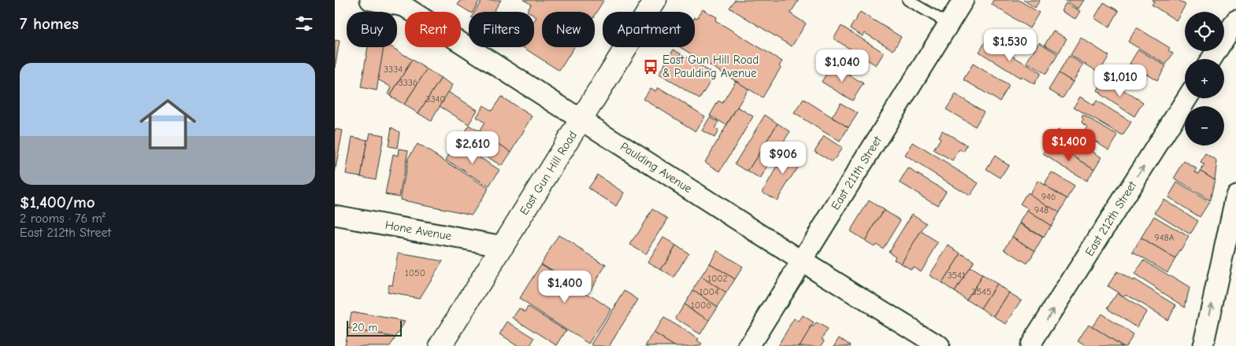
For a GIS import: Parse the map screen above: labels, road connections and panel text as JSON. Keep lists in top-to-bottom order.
{
  "streets": {
    "main road": ["East Gun Hill Road"],
    "street": [
      "Paulding Avenue",
      "East 211th Street",
      "East 212th Street",
      "Hone Avenue"
    ]
  },
  "crossings": [
    ["Paulding Avenue", "East Gun Hill Road"],
    ["Paulding Avenue", "East 211th Street"],
    ["East Gun Hill Road", "Hone Avenue"]
  ],
  "places": {
    "bus stop": ["East Gun Hill Road & Paulding Avenue"]
  },
  "house_numbers": [
    "3334",
    "3336",
    "3340",
    "946",
    "948",
    "948A",
    "1050",
    "3541",
    "1002",
    "1004",
    "3545",
    "1006"
  ],
  "scale_bar": "20 m",
  "page": {
    "heading": "7 homes",
    "map_buttons": ["+", "−"],
    "chip": [
      "Buy",
      "Rent",
      "Filters",
      "New",
      "Apartment"
    ],
    "price": [
      "$1,530",
      "$1,040",
      "$1,010",
      "$1,400",
      "$2,610",
      "$906",
      "$1,400"
    ],
    "list": [
      {
        "name": "$1,400/mo",
        "note": "2 rooms · 76 m² · East 212th Street"
      }
    ],
    "scale": "20 m"
  }
}
